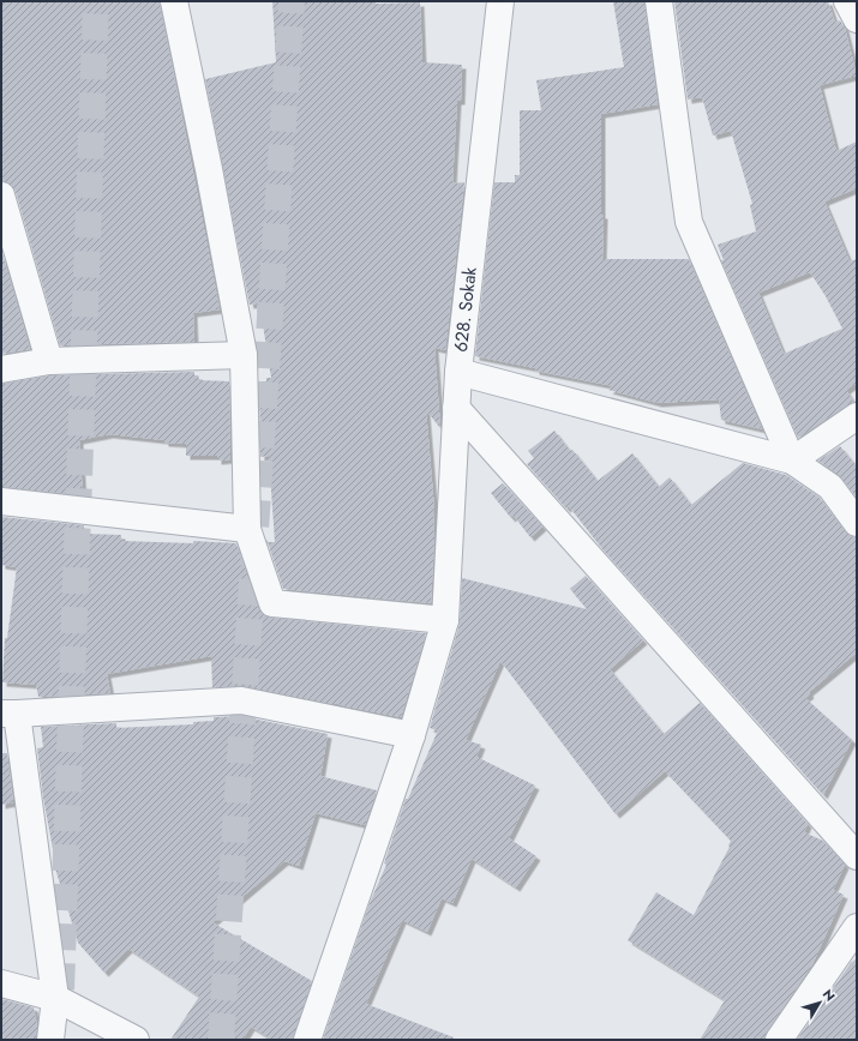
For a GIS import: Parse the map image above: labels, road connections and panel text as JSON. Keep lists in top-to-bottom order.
{
  "streets": {
    "street": ["628. Sokak"]
  },
  "north": "top right"
}
